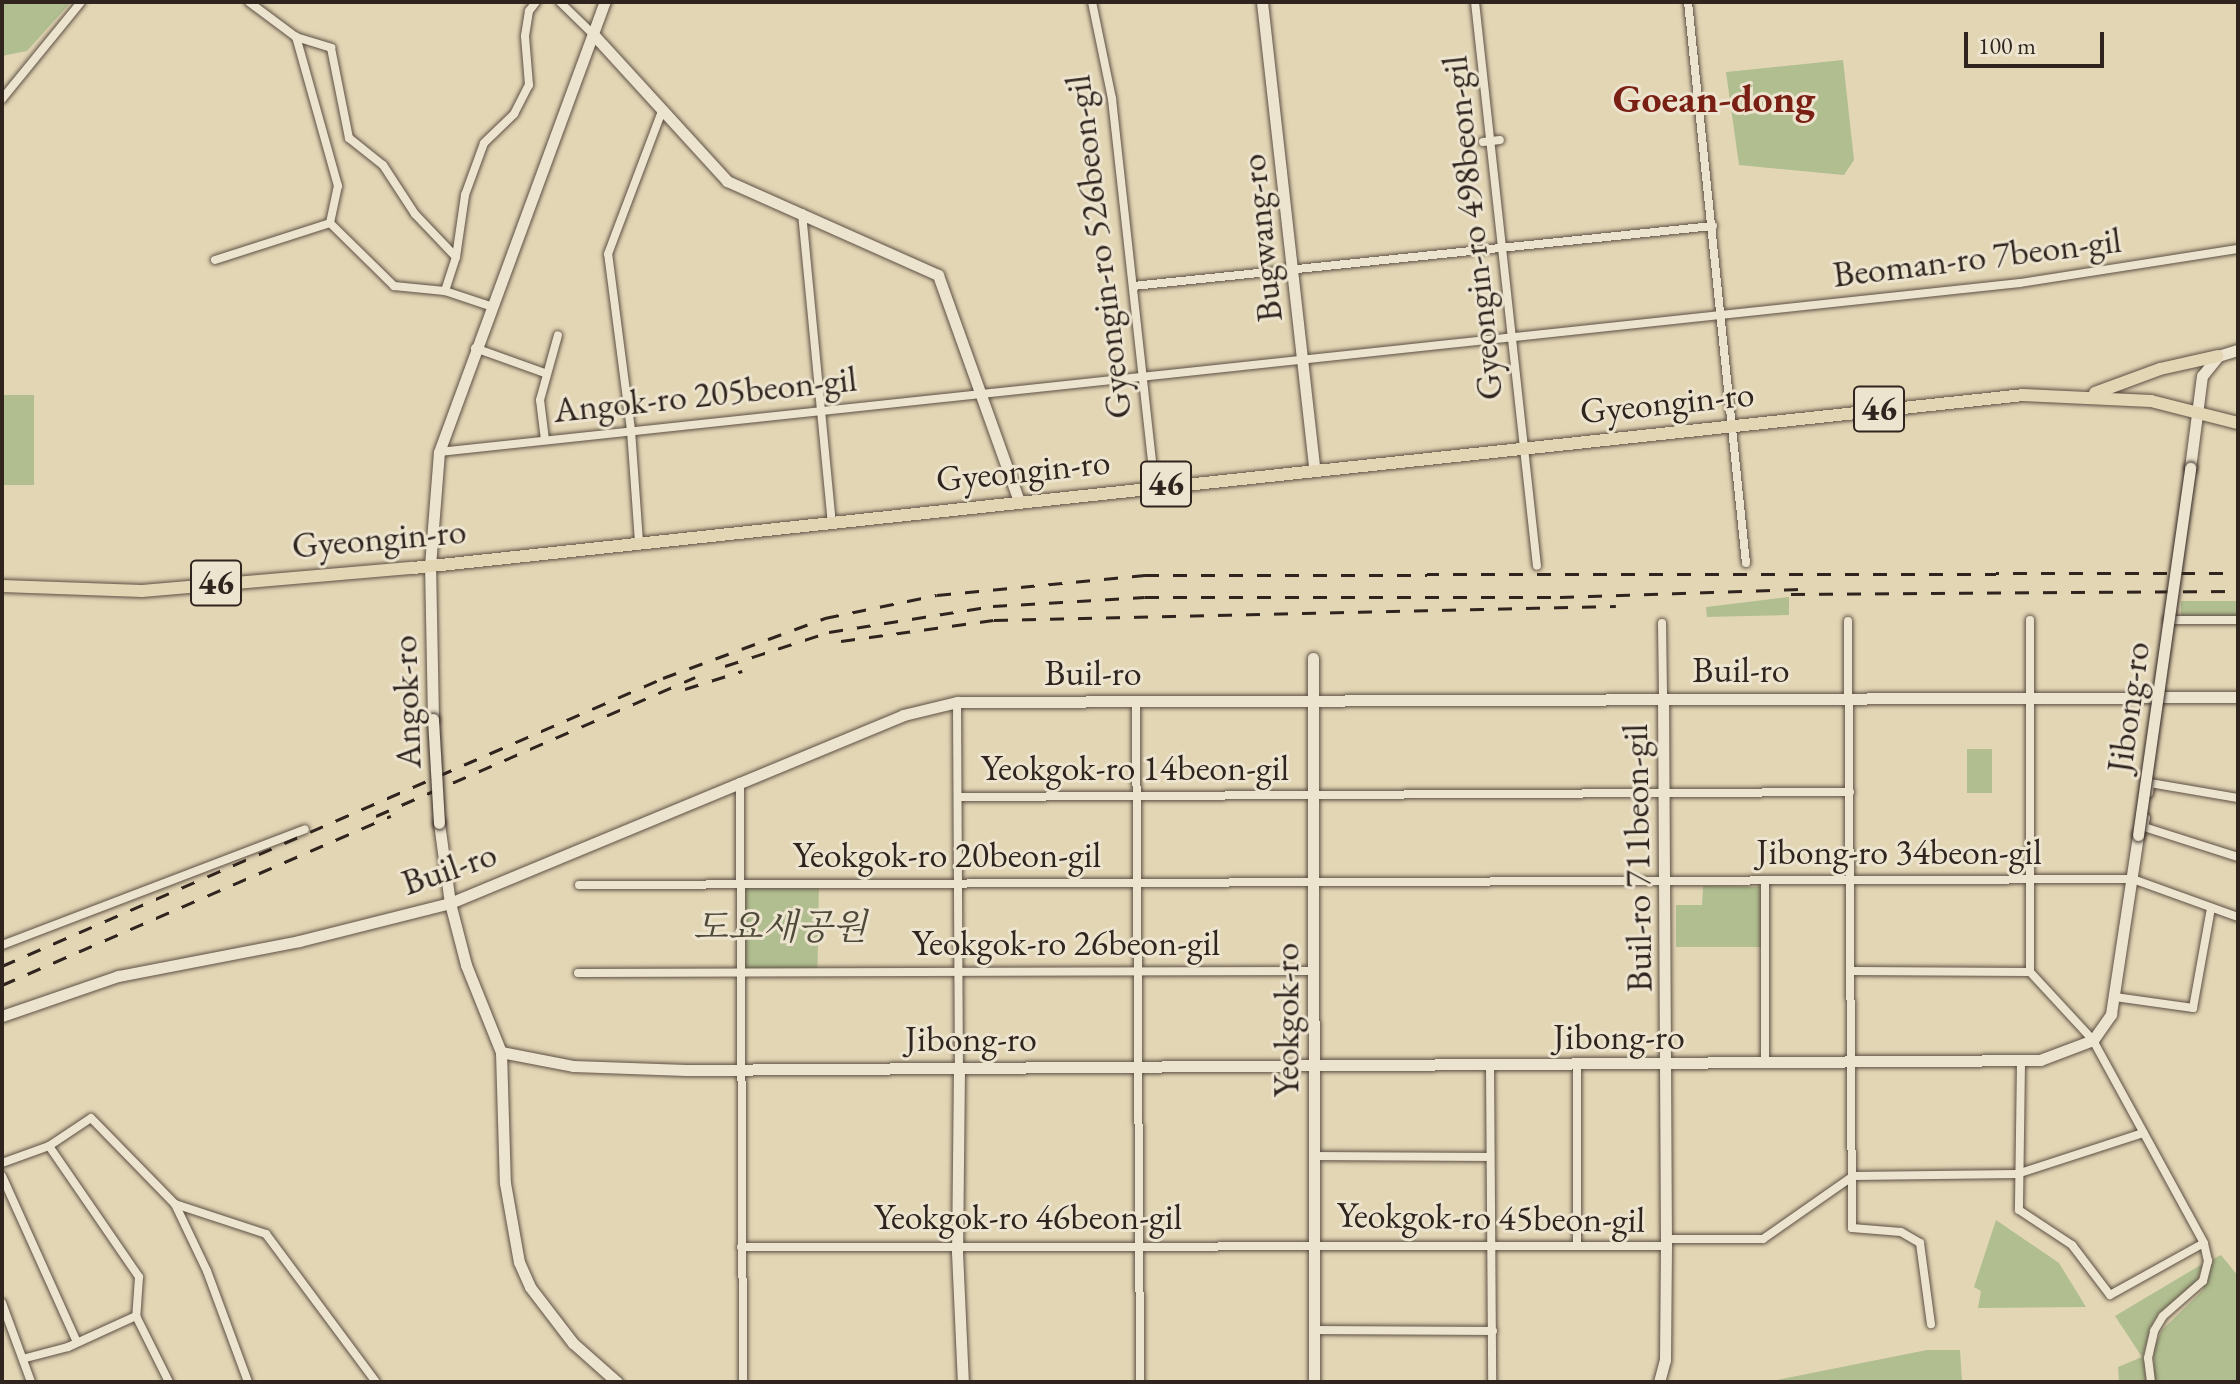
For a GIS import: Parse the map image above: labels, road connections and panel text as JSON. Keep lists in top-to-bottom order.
{
  "streets": {
    "main road": ["Gyeongin-ro", "46"],
    "street": [
      "Gyeongin-ro 498beon-gil",
      "Bugwang-ro",
      "Gyeongin-ro 526beon-gil",
      "Beoman-ro 7beon-gil",
      "Angok-ro 205beon-gil",
      "Buil-ro",
      "Angok-ro",
      "Jibong-ro",
      "Yeokgok-ro 14beon-gil",
      "Jibong-ro 34beon-gil",
      "Yeokgok-ro 20beon-gil",
      "Buil-ro 711beon-gil",
      "Yeokgok-ro 26beon-gil",
      "Yeokgok-ro",
      "Yeokgok-ro 46beon-gil",
      "Yeokgok-ro 45beon-gil"
    ]
  },
  "crossings": [
    ["Gyeongin-ro 498beon-gil", "Beoman-ro 7beon-gil"],
    ["Gyeongin-ro 498beon-gil", "Gyeongin-ro"],
    ["Bugwang-ro", "Beoman-ro 7beon-gil"],
    ["Bugwang-ro", "Angok-ro 205beon-gil"],
    ["Bugwang-ro", "Gyeongin-ro"],
    ["Gyeongin-ro 526beon-gil", "Angok-ro 205beon-gil"],
    ["Gyeongin-ro 526beon-gil", "Gyeongin-ro"],
    ["Beoman-ro 7beon-gil", "Angok-ro 205beon-gil"],
    ["Angok-ro 205beon-gil", "Angok-ro"],
    ["Gyeongin-ro", "Angok-ro"],
    ["Gyeongin-ro", "Jibong-ro"],
    ["Buil-ro", "Angok-ro"],
    ["Buil-ro", "Buil-ro 711beon-gil"],
    ["Buil-ro", "Yeokgok-ro"],
    ["Angok-ro", "Jibong-ro"],
    ["Jibong-ro", "Jibong-ro 34beon-gil"],
    ["Jibong-ro", "Buil-ro 711beon-gil"],
    ["Jibong-ro", "Yeokgok-ro"],
    ["Yeokgok-ro 14beon-gil", "Buil-ro 711beon-gil"],
    ["Yeokgok-ro 14beon-gil", "Yeokgok-ro"],
    ["Jibong-ro 34beon-gil", "Yeokgok-ro 20beon-gil"],
    ["Jibong-ro 34beon-gil", "Buil-ro 711beon-gil"],
    ["Jibong-ro 34beon-gil", "Yeokgok-ro"],
    ["Yeokgok-ro 20beon-gil", "Yeokgok-ro"],
    ["Buil-ro 711beon-gil", "Yeokgok-ro 45beon-gil"],
    ["Yeokgok-ro 26beon-gil", "Yeokgok-ro"],
    ["Yeokgok-ro", "Yeokgok-ro 46beon-gil"],
    ["Yeokgok-ro", "Yeokgok-ro 45beon-gil"],
    ["Yeokgok-ro 46beon-gil", "Yeokgok-ro 45beon-gil"]
  ],
  "districts": ["Goean-dong"],
  "parks": ["도요새공원"],
  "scale_bar": "100 m"
}
